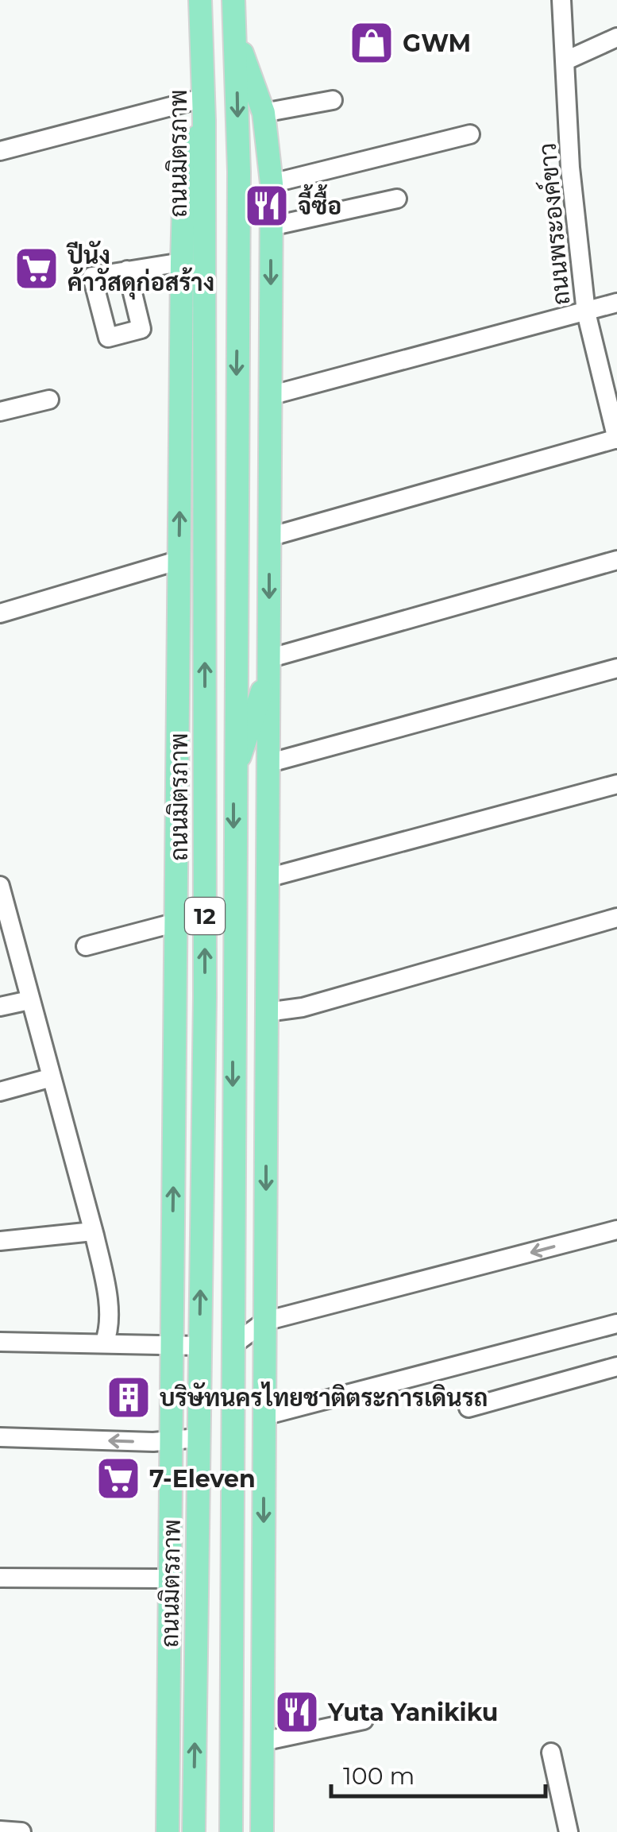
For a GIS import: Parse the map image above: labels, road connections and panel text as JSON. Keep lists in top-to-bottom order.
{
  "streets": {
    "main road": ["ถนนมิตรภาพ", "12"],
    "street": ["ถนนพระองค์ขาว"]
  },
  "places": {
    "shop": ["GWM"],
    "restaurant": ["จี้ซื้อ", "Yuta Yanikiku"],
    "supermarket": ["ปีนัง ค้าวัสดุก่อสร้าง", "7-Eleven"],
    "building": ["บริษัทนครไทยชาติตระการเดินรถ"]
  },
  "scale_bar": "100 m"
}
